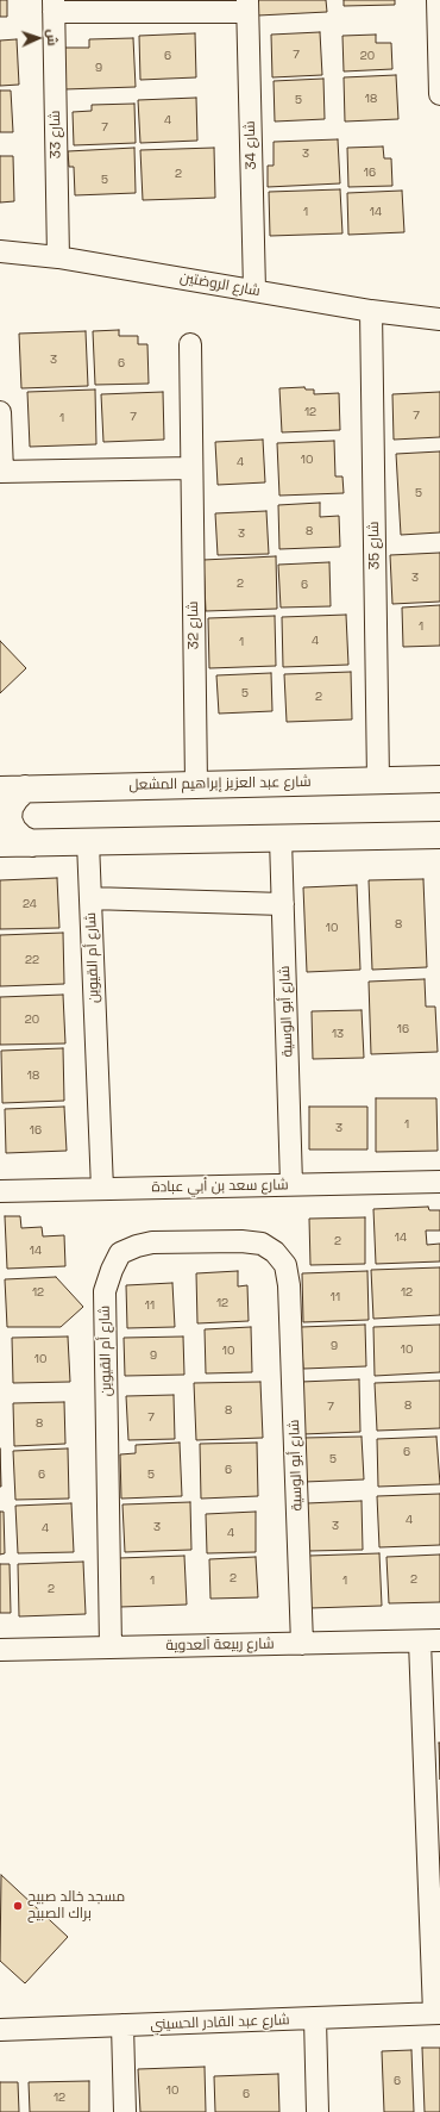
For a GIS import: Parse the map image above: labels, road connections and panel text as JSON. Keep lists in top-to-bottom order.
{
  "streets": {
    "main road": ["شارع عبد العزيز إبراهيم المشعل"],
    "street": [
      "شارع 33",
      "شارع 34",
      "شارع الروضتين",
      "شارع 35",
      "شارع 32",
      "شارع أم القيوين",
      "شارع أبو الوسية",
      "شارع سعد بن أبي عبادة",
      "شارع ربيعة آلعدوية",
      "شارع عبد القادر الحسيني"
    ]
  },
  "crossings": [
    ["شارع 33", "شارع 34"],
    ["شارع 33", "شارع الروضتين"],
    ["شارع 34", "شارع الروضتين"],
    ["شارع الروضتين", "شارع 35"],
    ["شارع 35", "شارع عبد العزيز إبراهيم المشعل"],
    ["شارع 32", "شارع عبد العزيز إبراهيم المشعل"],
    ["شارع أم القيوين", "شارع أبو الوسية"],
    ["شارع أم القيوين", "شارع سعد بن أبي عبادة"],
    ["شارع أم القيوين", "شارع ربيعة آلعدوية"],
    ["شارع أبو الوسية", "شارع سعد بن أبي عبادة"],
    ["شارع أبو الوسية", "شارع ربيعة آلعدوية"]
  ],
  "places": ["مسجد خالد صبيح براك الصبيح"],
  "house_numbers": [
    "7",
    "6",
    "20",
    "9",
    "18",
    "5",
    "4",
    "7",
    "3",
    "16",
    "2",
    "5",
    "1",
    "14",
    "3",
    "6",
    "12",
    "7",
    "7",
    "1",
    "10",
    "4",
    "5",
    "8",
    "3",
    "3",
    "2",
    "6",
    "1",
    "4",
    "1",
    "5",
    "2",
    "24",
    "8",
    "10",
    "22",
    "20",
    "16",
    "13",
    "18",
    "1",
    "3",
    "16",
    "14",
    "2",
    "14",
    "12",
    "12",
    "11",
    "12",
    "11",
    "9",
    "10",
    "10",
    "9",
    "10",
    "8",
    "7",
    "8",
    "7",
    "8",
    "6",
    "5",
    "6",
    "6",
    "5",
    "4",
    "3",
    "3",
    "4",
    "4",
    "2",
    "2",
    "1",
    "1",
    "2",
    "6",
    "10",
    "6",
    "12"
  ],
  "north": "right"
}
